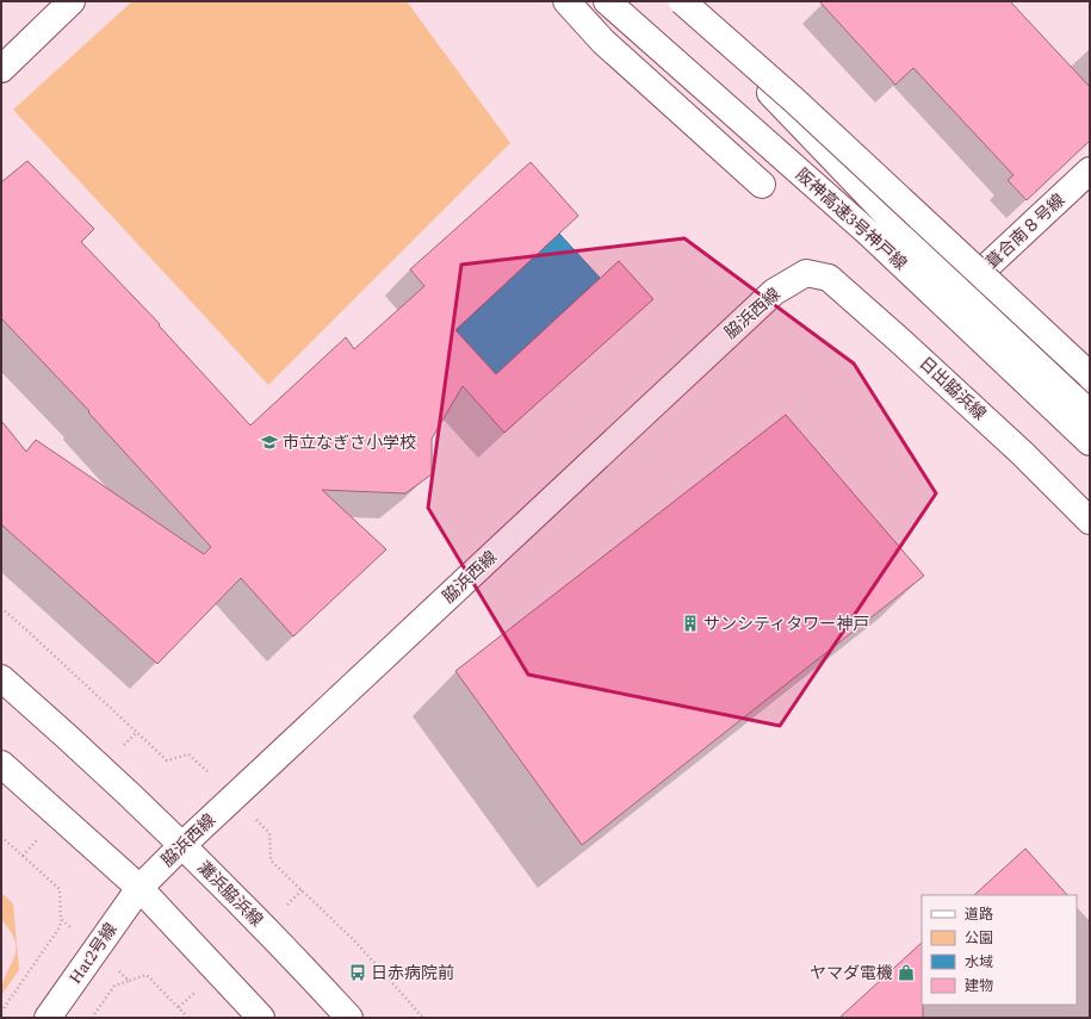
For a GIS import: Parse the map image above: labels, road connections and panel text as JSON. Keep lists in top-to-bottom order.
{
  "streets": {
    "main road": [
      "阪神高速3号神戸線",
      "葺合南８号線",
      "脇浜西線",
      "日出脇浜線",
      "灘浜脇浜線",
      "Hat2号線"
    ]
  },
  "crossings": [
    ["脇浜西線", "日出脇浜線"],
    ["脇浜西線", "灘浜脇浜線"],
    ["脇浜西線", "Hat2号線"]
  ],
  "places": {
    "school or university": ["市立なぎさ小学校"],
    "building": ["サンシティタワー神戸"],
    "bus stop": ["日赤病院前"],
    "shop": ["ヤマダ電機"]
  },
  "legend": [
    "道路",
    "公園",
    "水域",
    "建物"
  ]
}
